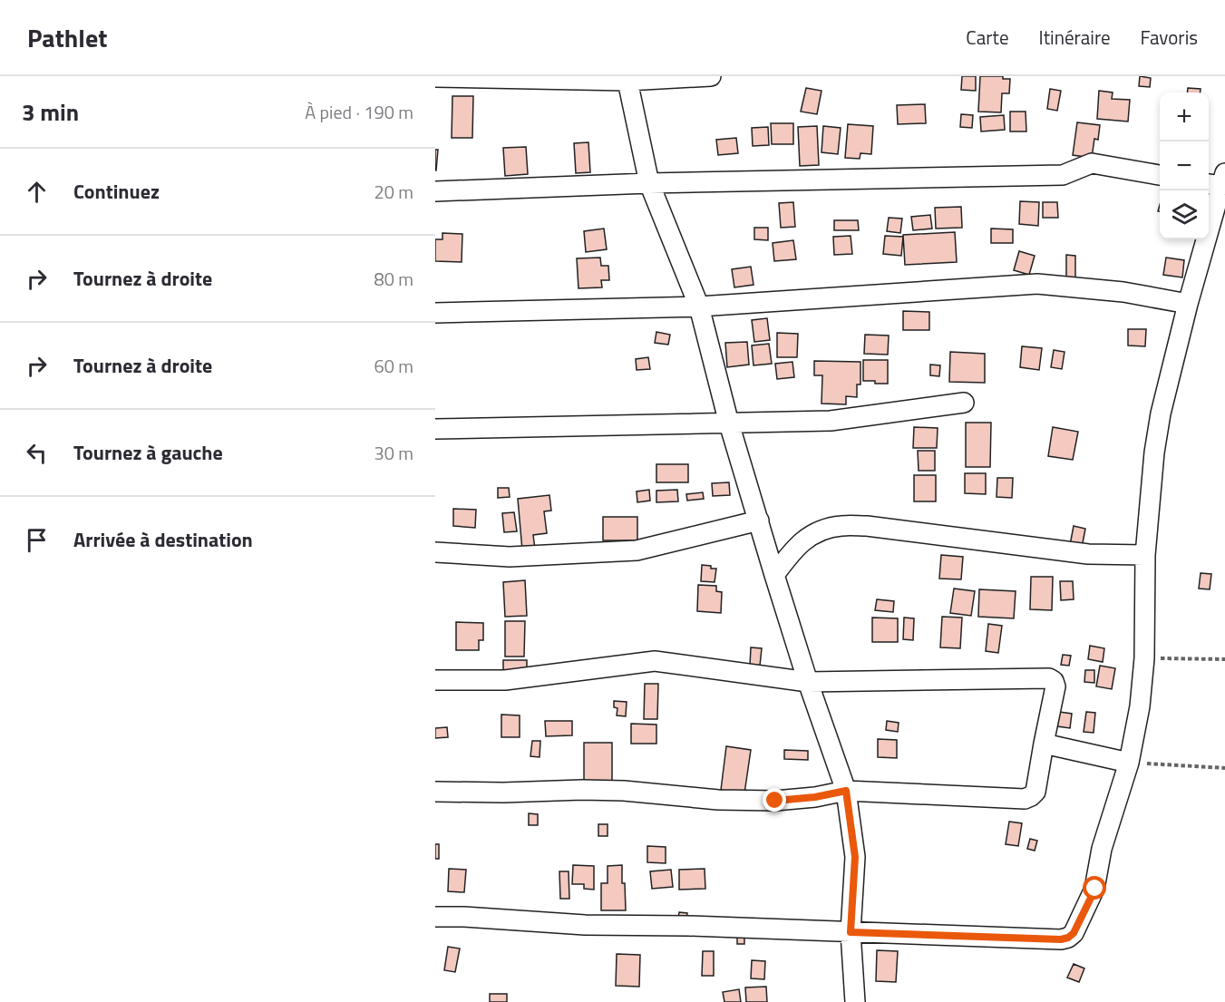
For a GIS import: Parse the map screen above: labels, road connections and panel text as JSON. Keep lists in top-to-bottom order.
{
  "page": {
    "header": "Pathlet",
    "nav": ["Carte", "Itinéraire", "Favoris"],
    "heading": ["3 min", "À pied · 190 m"],
    "map_buttons": ["+", "−"],
    "list": [
      ["Continuez", "20 m"],
      ["Tournez à droite", "80 m"],
      ["Tournez à droite", "60 m"],
      ["Tournez à gauche", "30 m"],
      "Arrivée à destination"
    ]
  }
}
